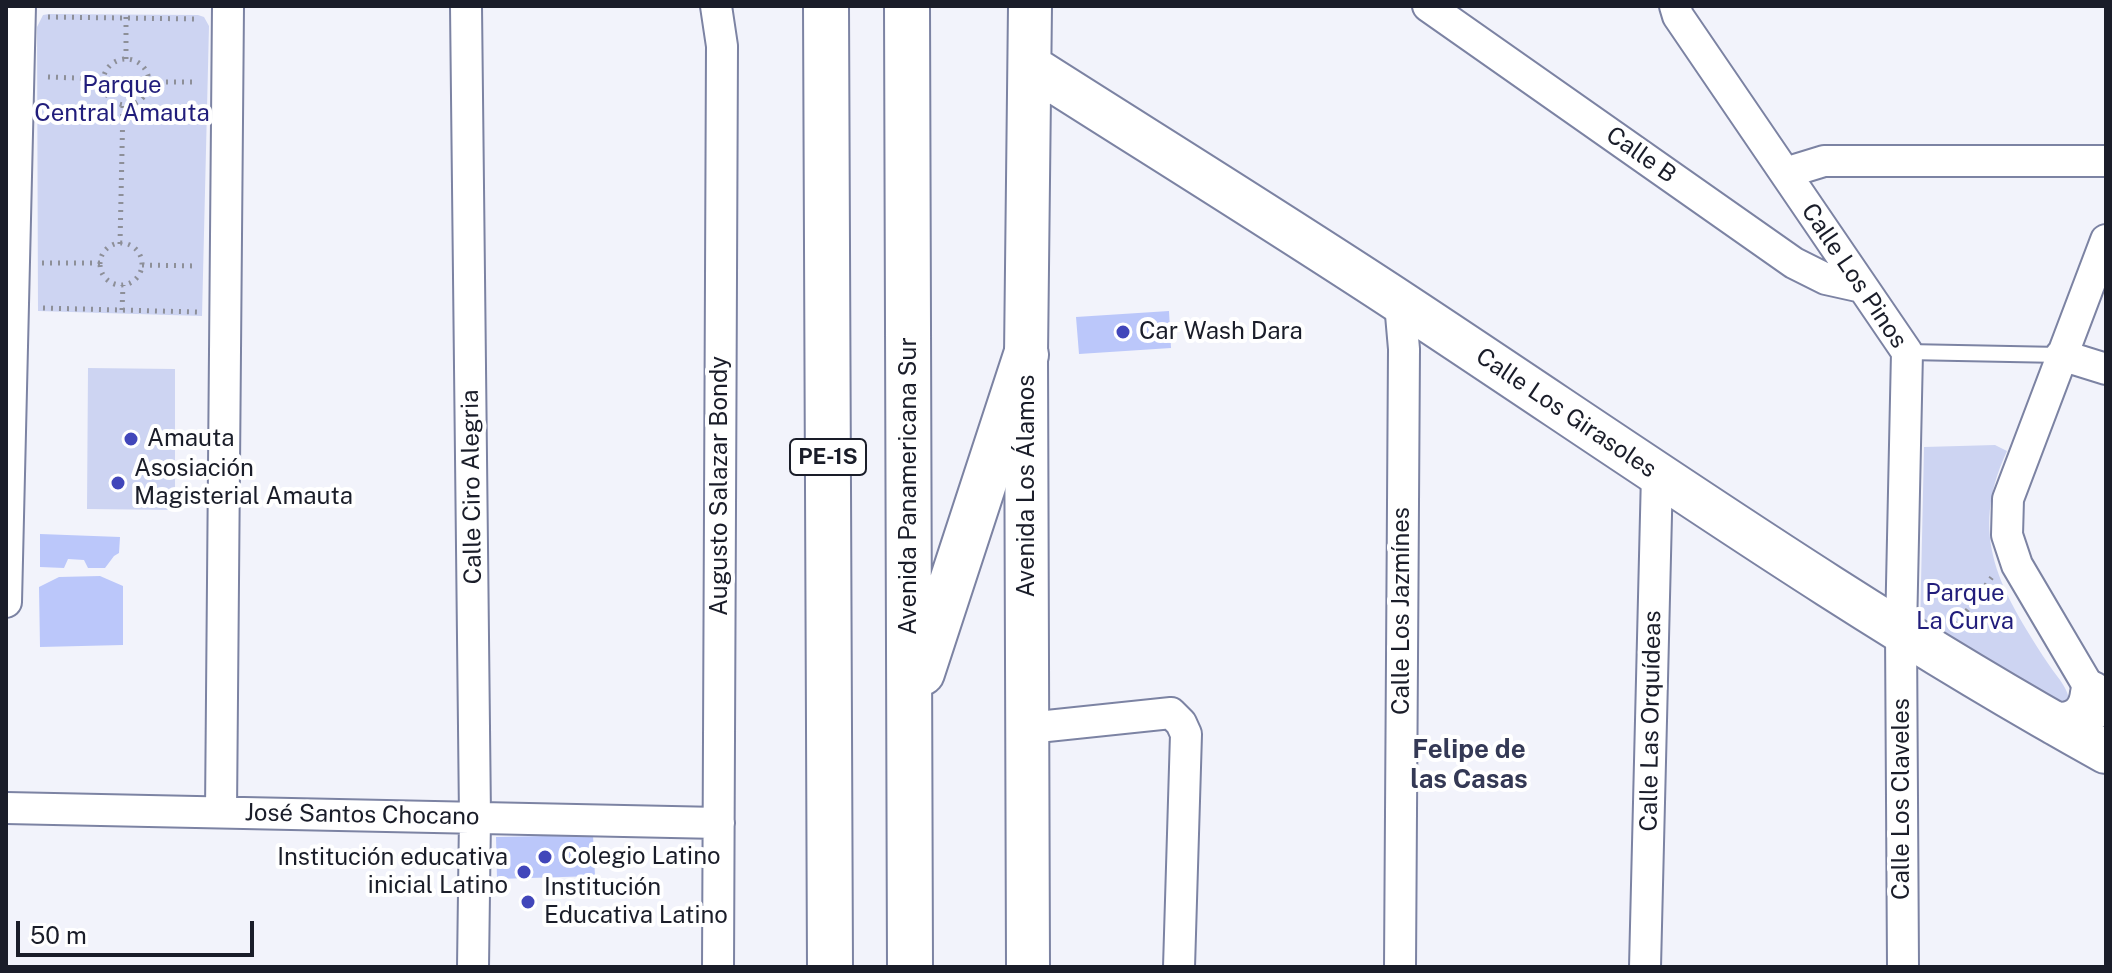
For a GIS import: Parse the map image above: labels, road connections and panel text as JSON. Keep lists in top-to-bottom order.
{
  "streets": {
    "highway": ["PE-1S", "Avenida Panamericana Sur"],
    "street": [
      "Calle B",
      "Calle Los Pinos",
      "Calle Los Girasoles",
      "Augusto Salazar Bondy",
      "Avenida Los Álamos",
      "Calle Ciro Alegria",
      "Calle Los Jazmínes",
      "Calle Las Orquídeas",
      "Calle Los Claveles",
      "José Santos Chocano"
    ]
  },
  "crossings": [
    ["Calle B", "Calle Los Pinos"],
    ["Calle Los Pinos", "Calle Los Girasoles"],
    ["Calle Los Pinos", "Calle Los Claveles"],
    ["Calle Los Girasoles", "Avenida Los Álamos"],
    ["Calle Los Girasoles", "Calle Los Jazmínes"],
    ["Calle Los Girasoles", "Calle Las Orquídeas"],
    ["Calle Los Girasoles", "Calle Los Claveles"],
    ["Augusto Salazar Bondy", "José Santos Chocano"],
    ["Calle Ciro Alegria", "José Santos Chocano"]
  ],
  "districts": ["Felipe de las Casas"],
  "parks": ["Parque Central Amauta", "Parque La Curva"],
  "places": [
    "Car Wash Dara",
    "Amauta",
    "Asosiación Magisterial Amauta",
    "Colegio Latino",
    "Institución educativa inicial Latino",
    "Institución Educativa Latino"
  ],
  "scale_bar": "50 m"
}
